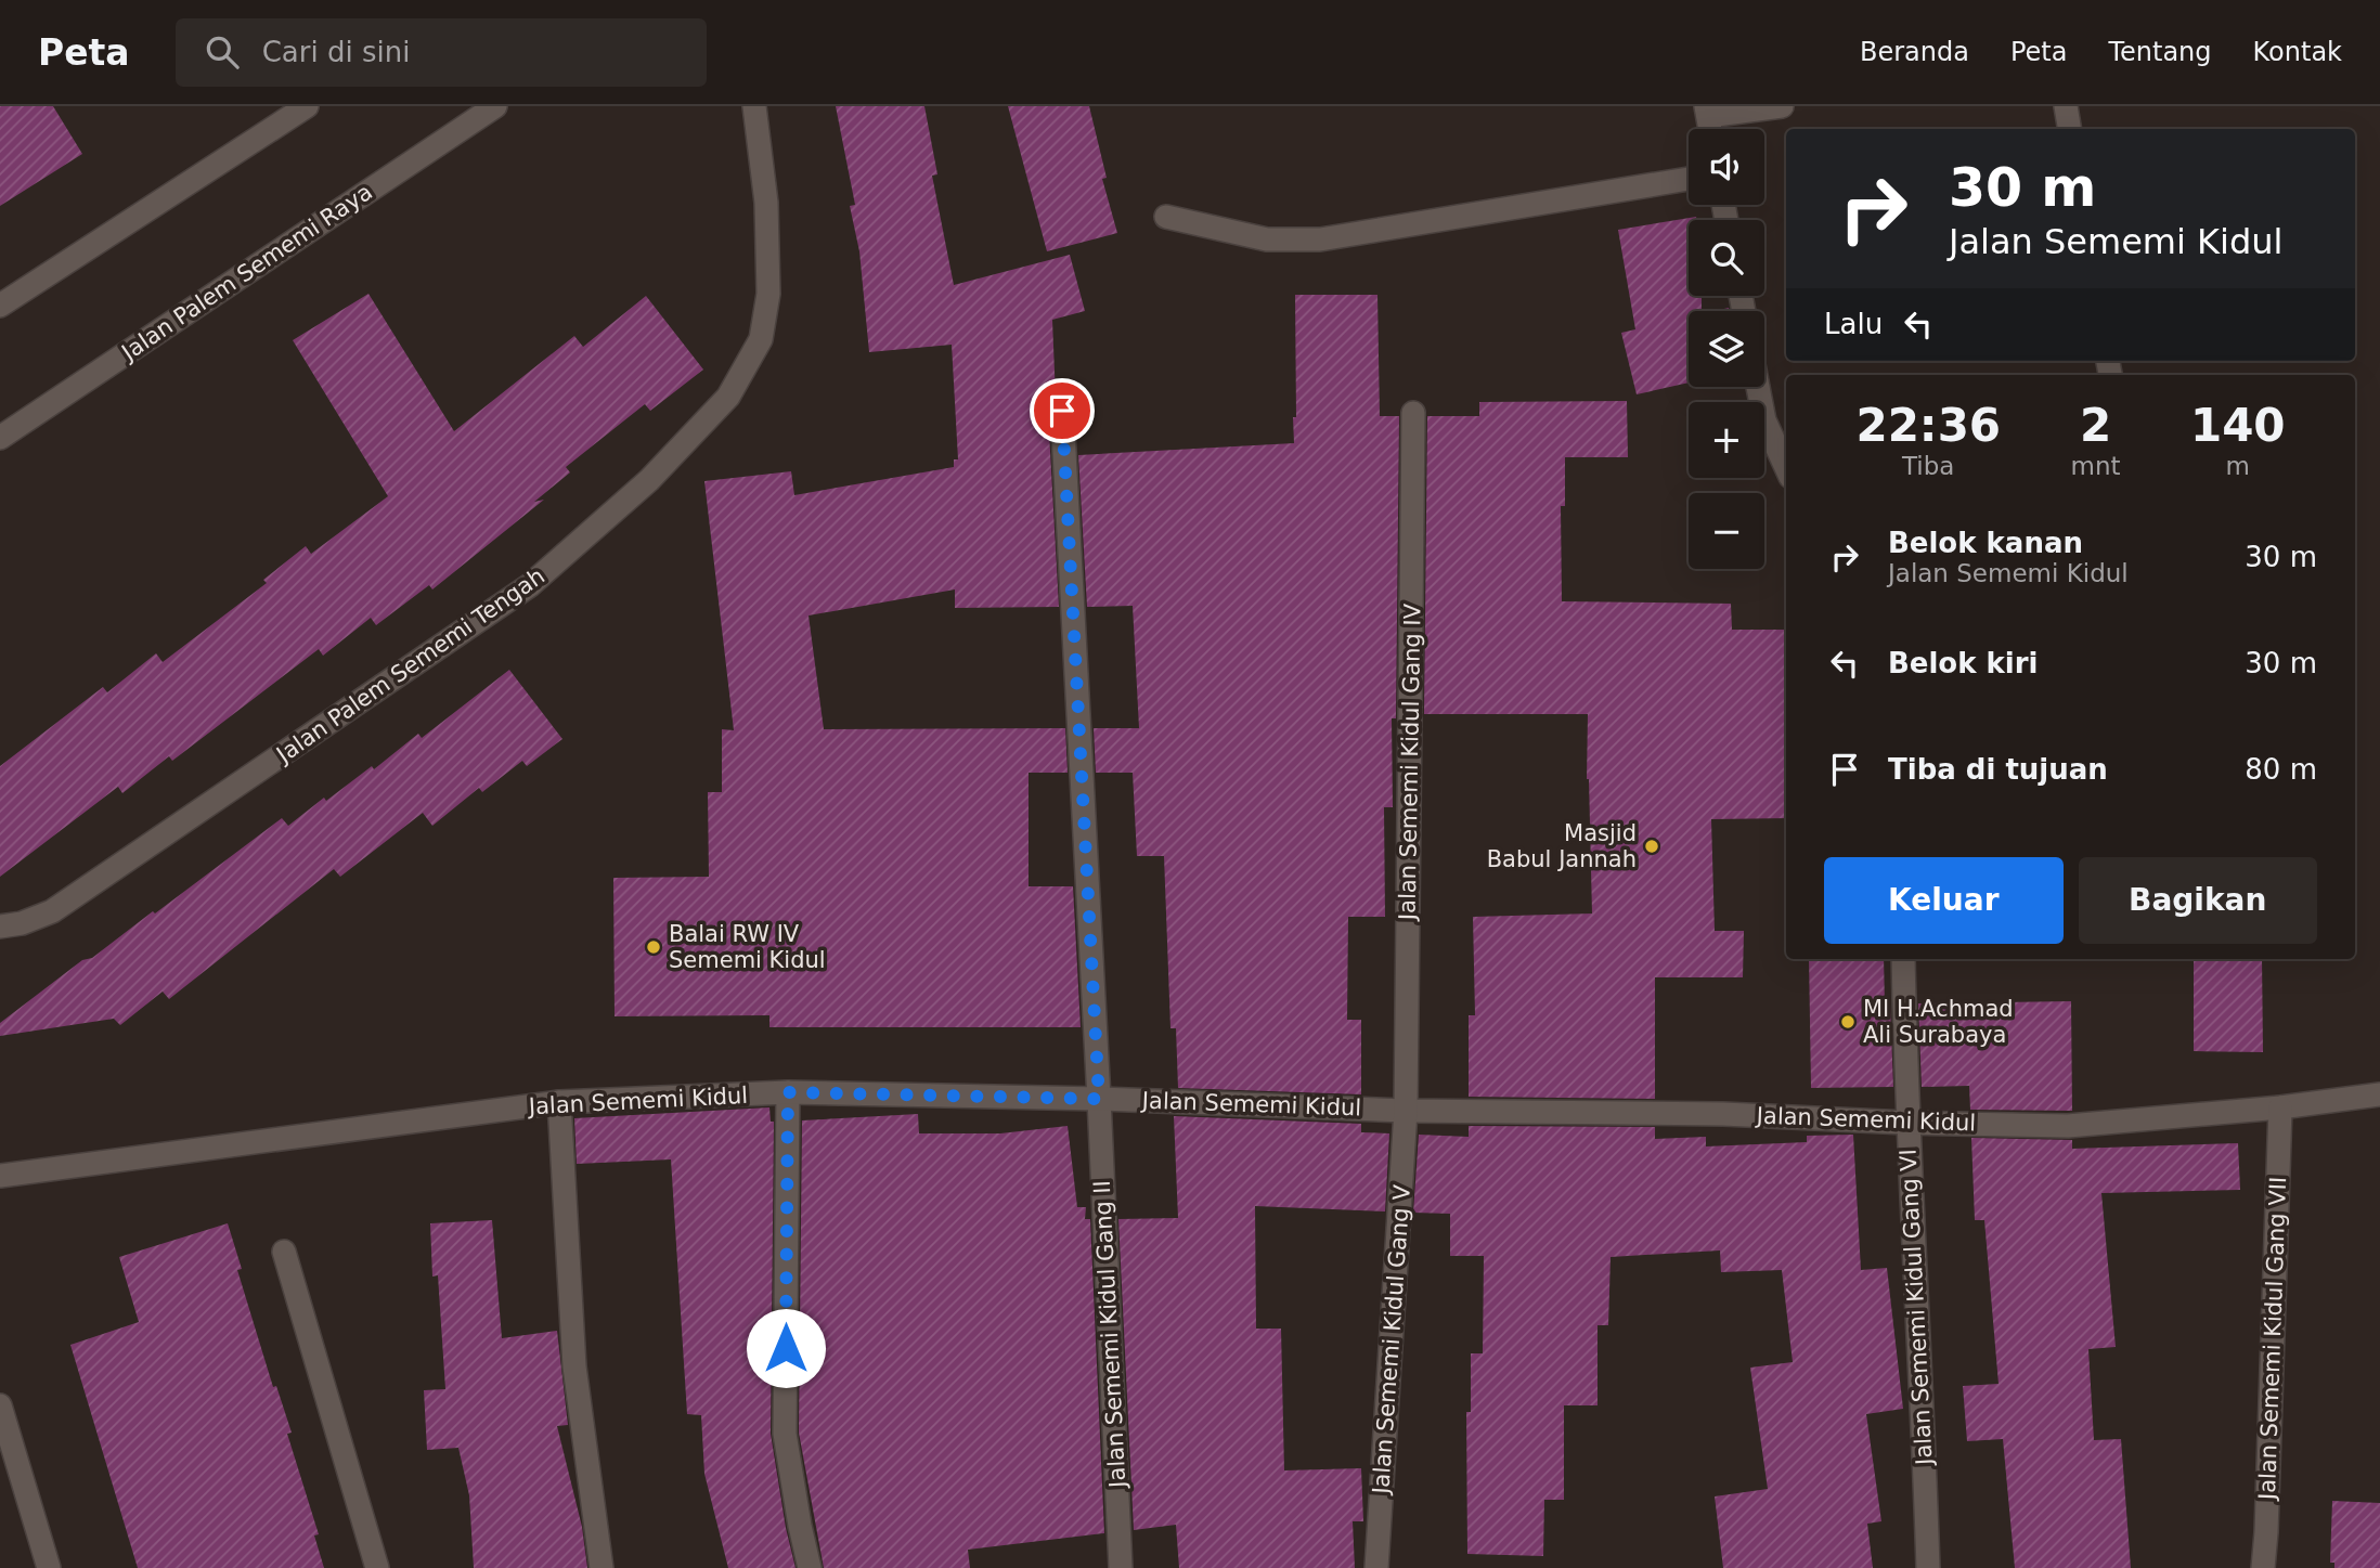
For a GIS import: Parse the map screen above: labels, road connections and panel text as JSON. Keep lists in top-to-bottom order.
{
  "streets": {
    "street": [
      "Jalan Palem Sememi Raya",
      "Jalan Palem Sememi Tengah",
      "Jalan Sememi Kidul Gang IV",
      "Jalan Sememi Kidul",
      "Jalan Sememi Kidul Gang VI",
      "Jalan Sememi Kidul Gang II",
      "Jalan Sememi Kidul Gang VII",
      "Jalan Sememi Kidul Gang V"
    ]
  },
  "crossings": [
    ["Jalan Sememi Kidul Gang IV", "Jalan Sememi Kidul"],
    ["Jalan Sememi Kidul Gang IV", "Jalan Sememi Kidul Gang V"],
    ["Jalan Sememi Kidul", "Jalan Sememi Kidul Gang VI"],
    ["Jalan Sememi Kidul", "Jalan Sememi Kidul Gang II"],
    ["Jalan Sememi Kidul", "Jalan Sememi Kidul Gang VII"],
    ["Jalan Sememi Kidul", "Jalan Sememi Kidul Gang V"]
  ],
  "places": ["Masjid Babul Jannah", "Balai RW IV Sememi Kidul", "MI H.Achmad Ali Surabaya"],
  "page": {
    "header": "Peta",
    "search": "Cari di sini",
    "nav": [
      "Beranda",
      "Peta",
      "Tentang",
      "Kontak"
    ],
    "map_buttons": ["+", "−"],
    "turn": ["30 m", "Jalan Sememi Kidul"],
    "then": "Lalu",
    "eta": [
      "22:36",
      "Tiba",
      "2",
      "mnt",
      "140",
      "m"
    ],
    "list": [
      {
        "name": "Belok kanan",
        "note": "Jalan Sememi Kidul",
        "value": "30 m"
      },
      {
        "name": "Belok kiri",
        "value": "30 m"
      },
      {
        "name": "Tiba di tujuan",
        "value": "80 m"
      }
    ],
    "buttons": ["Keluar", "Bagikan"]
  }
}
